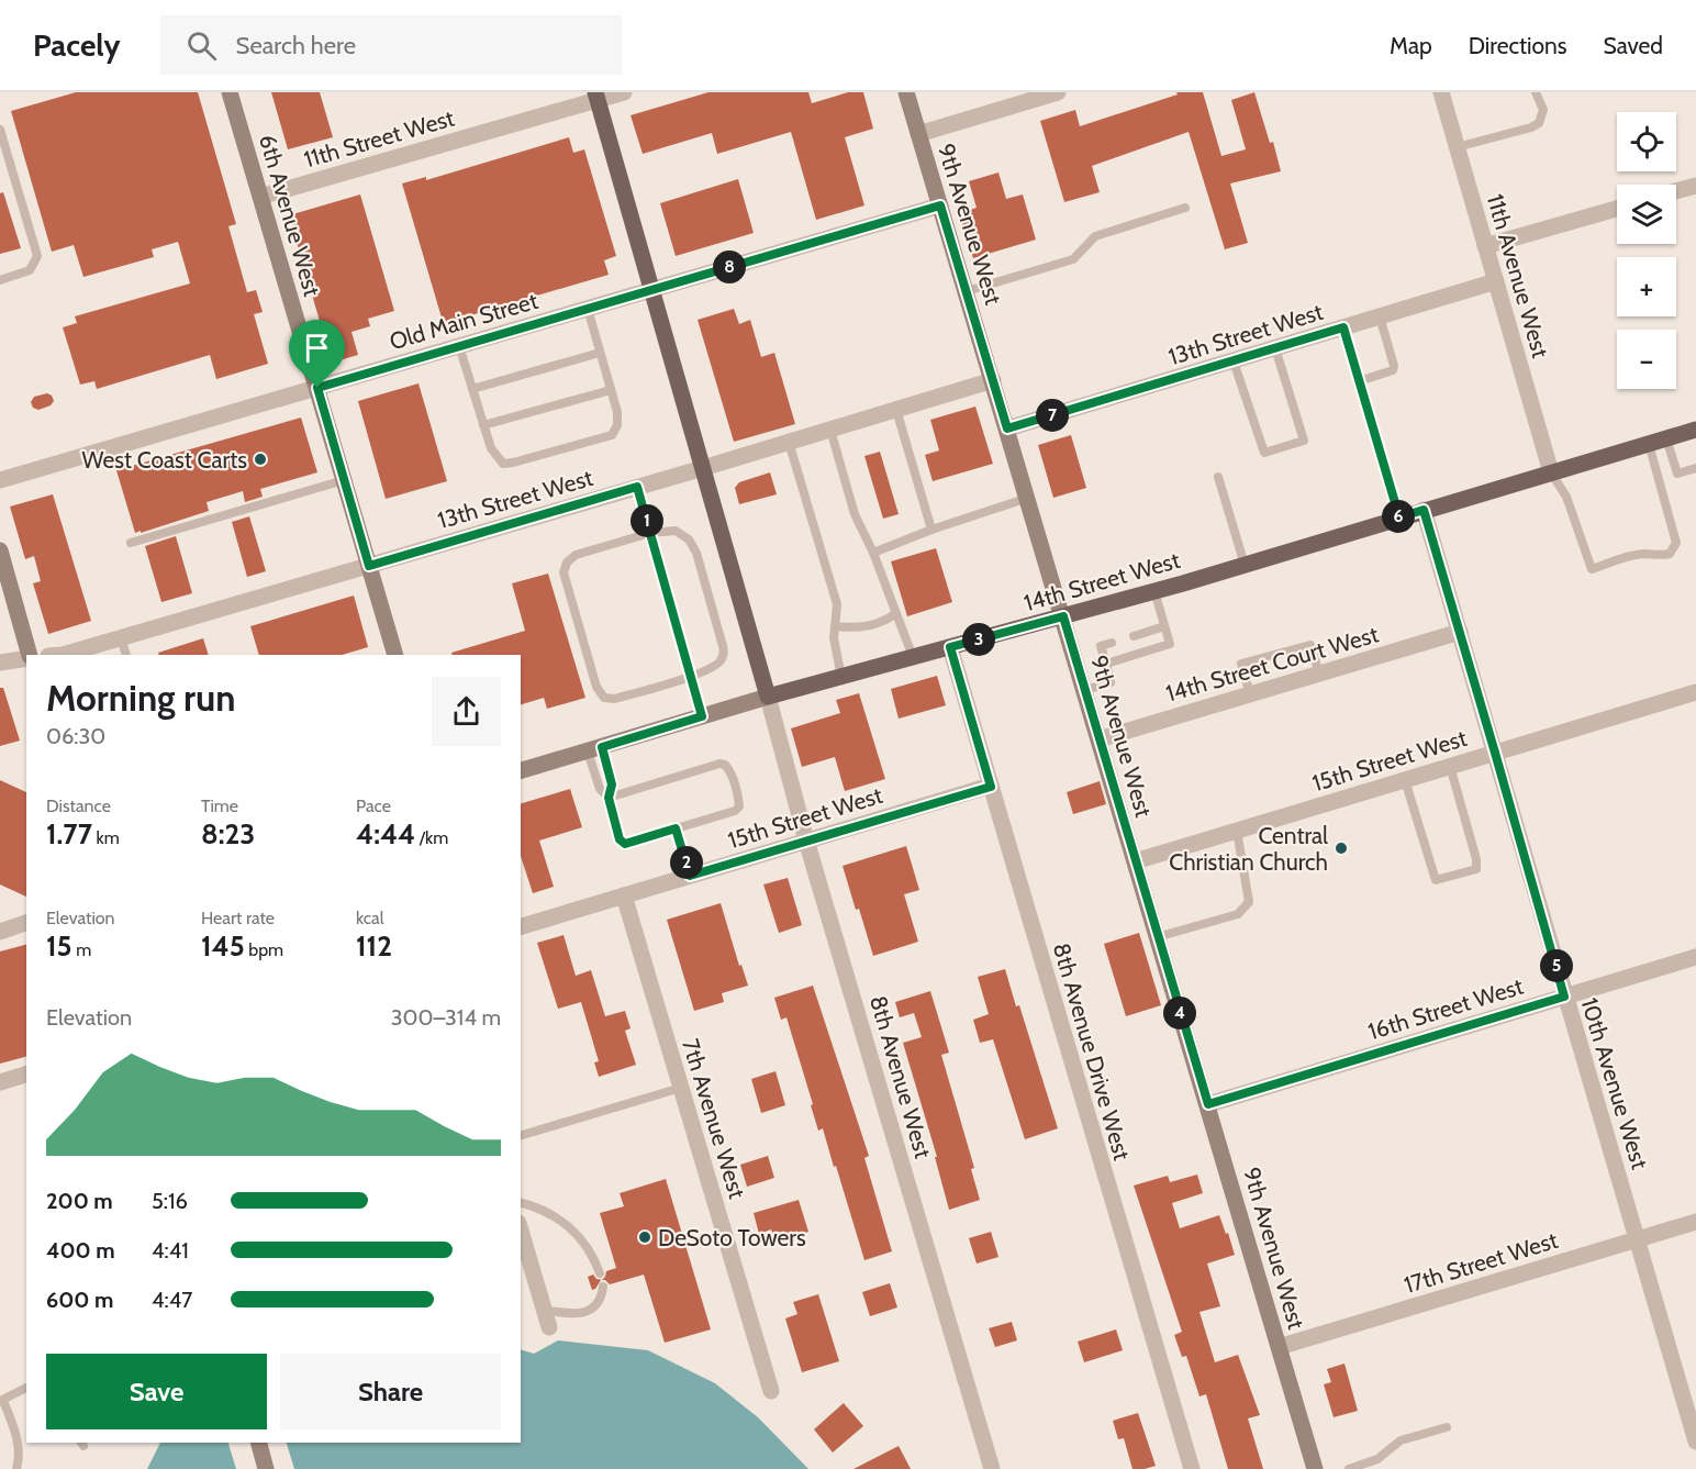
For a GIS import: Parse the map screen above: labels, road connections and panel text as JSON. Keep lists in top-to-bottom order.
{
  "streets": {
    "main road": ["14th Street West"],
    "street": [
      "11th Street West",
      "6th Avenue West",
      "9th Avenue West",
      "11th Avenue West",
      "Old Main Street",
      "13th Street West",
      "14th Street Court West",
      "15th Street West",
      "16th Street West",
      "8th Avenue Drive West",
      "8th Avenue West",
      "10th Avenue West",
      "7th Avenue West",
      "17th Street West"
    ]
  },
  "crossings": [
    ["11th Street West", "6th Avenue West"],
    ["6th Avenue West", "Old Main Street"],
    ["6th Avenue West", "13th Street West"],
    ["9th Avenue West", "Old Main Street"],
    ["9th Avenue West", "13th Street West"],
    ["9th Avenue West", "14th Street West"],
    ["9th Avenue West", "14th Street Court West"],
    ["9th Avenue West", "15th Street West"],
    ["9th Avenue West", "16th Street West"],
    ["9th Avenue West", "17th Street West"],
    ["11th Avenue West", "13th Street West"],
    ["11th Avenue West", "14th Street West"],
    ["14th Street West", "8th Avenue Drive West"],
    ["14th Street West", "8th Avenue West"],
    ["14th Street West", "10th Avenue West"],
    ["14th Street Court West", "10th Avenue West"],
    ["15th Street West", "8th Avenue Drive West"],
    ["15th Street West", "8th Avenue West"],
    ["15th Street West", "10th Avenue West"],
    ["15th Street West", "7th Avenue West"],
    ["16th Street West", "10th Avenue West"],
    ["10th Avenue West", "17th Street West"]
  ],
  "places": ["West Coast Carts", "Central Christian Church", "DeSoto Towers"],
  "page": {
    "header": "Pacely",
    "search": "Search here",
    "nav": ["Map", "Directions", "Saved"],
    "map_buttons": ["+", "−"],
    "pins": [
      "8",
      "7",
      "6",
      "1",
      "3",
      "2",
      "5",
      "4"
    ],
    "heading": ["Morning run", "06:30"],
    "stats": [
      ["Distance", "1.77 km"],
      ["Time", "8:23"],
      ["Pace", "4:44 /km"],
      ["Elevation", "15 m"],
      ["Heart rate", "145 bpm"],
      ["kcal", "112"]
    ],
    "chart": ["Elevation", "300–314 m"],
    "list": [
      {
        "name": "200 m",
        "note": "5:16"
      },
      {
        "name": "400 m",
        "note": "4:41"
      },
      {
        "name": "600 m",
        "note": "4:47"
      }
    ],
    "buttons": ["Save", "Share"]
  }
}
